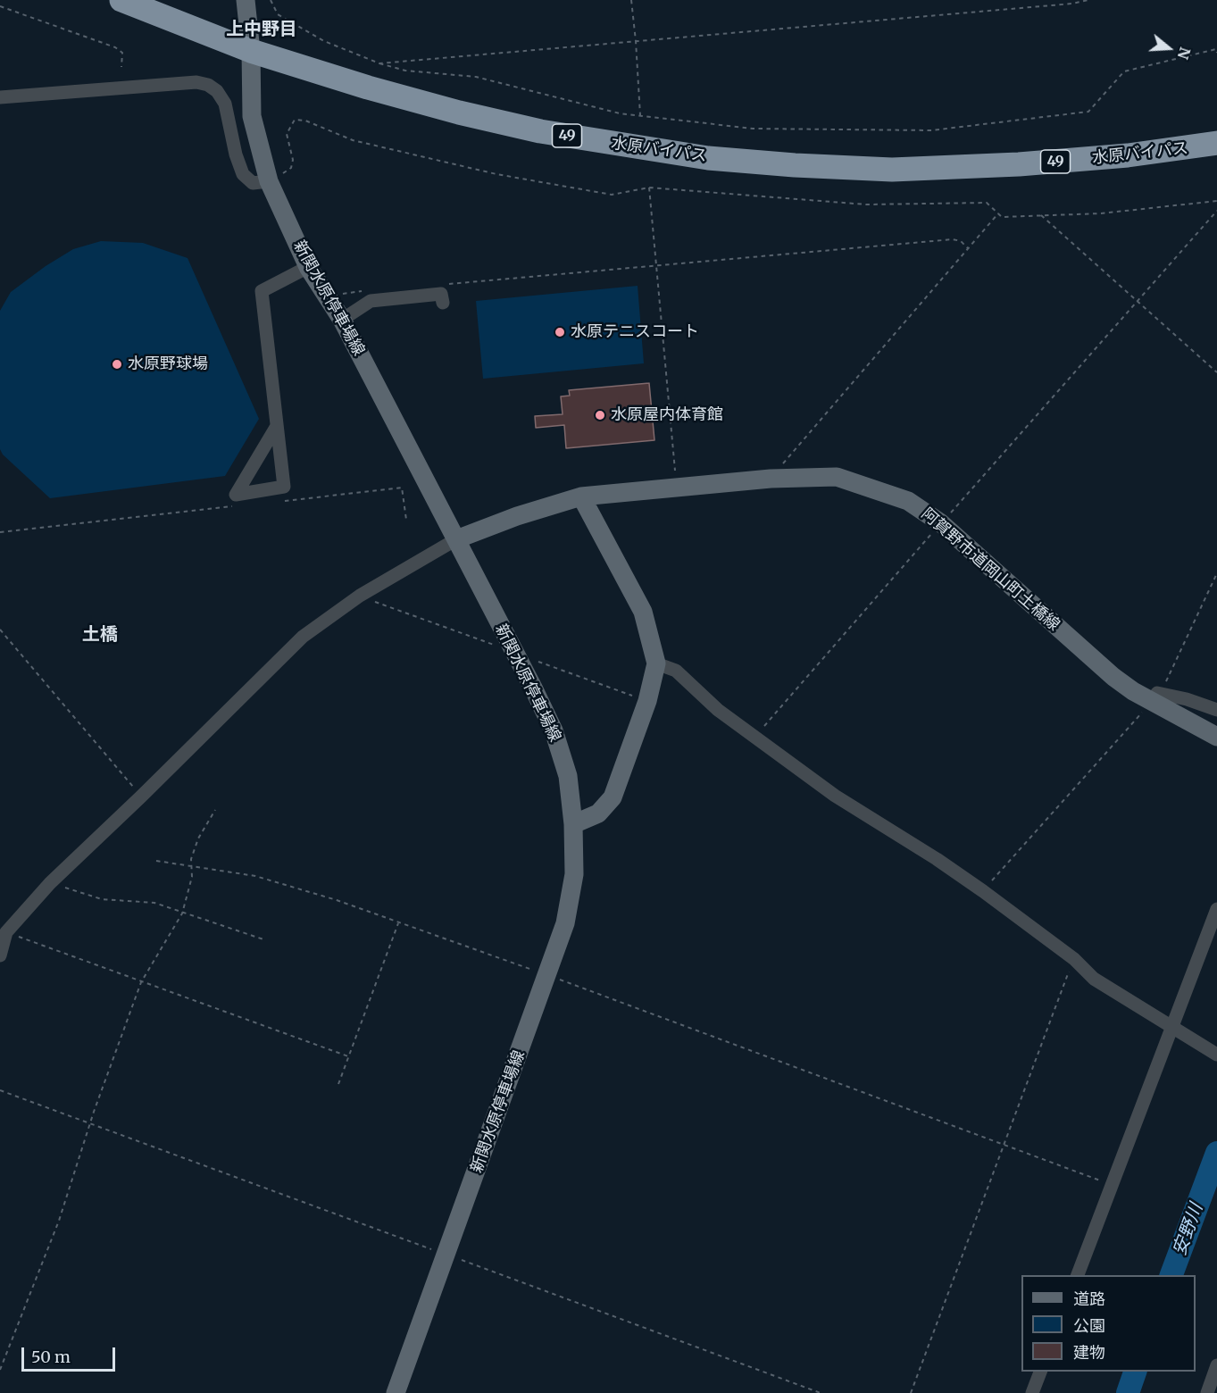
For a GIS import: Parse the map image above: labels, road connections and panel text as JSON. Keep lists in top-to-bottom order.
{
  "streets": {
    "highway": ["49", "水原バイパス"],
    "main road": ["新関水原停車場線", "阿賀野市道岡山町土橋線"]
  },
  "crossings": [
    ["水原バイパス", "新関水原停車場線"],
    ["新関水原停車場線", "阿賀野市道岡山町土橋線"]
  ],
  "districts": ["上中野目", "土橋"],
  "water": ["安野川"],
  "places": ["水原テニスコート", "水原野球場", "水原屋内体育館"],
  "legend": ["道路", "公園", "建物"],
  "scale_bar": "50 m",
  "north": "right"
}
